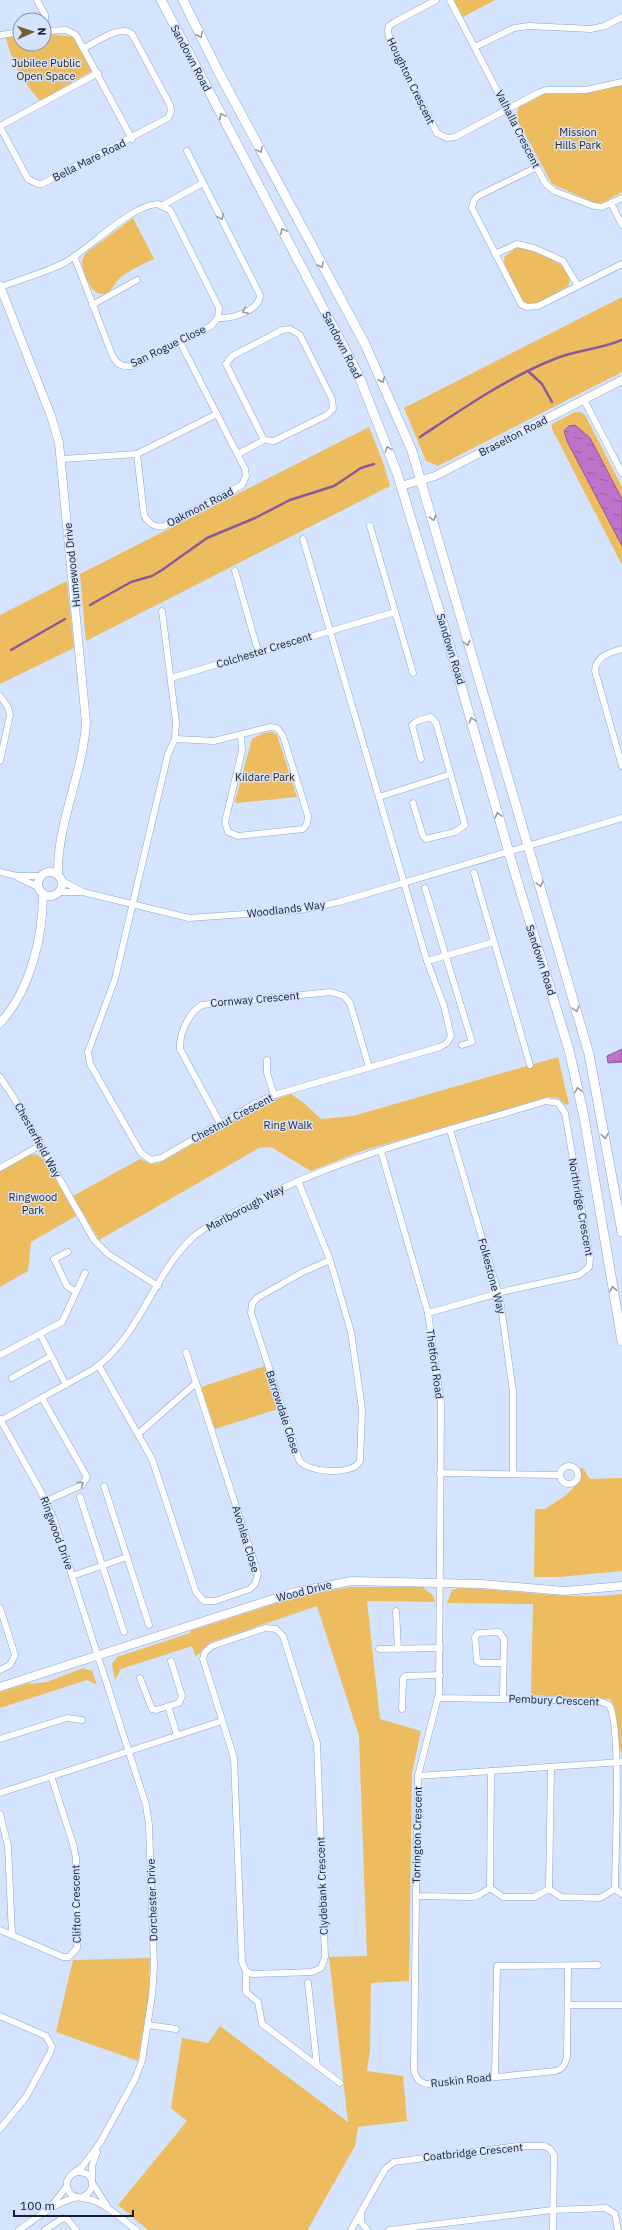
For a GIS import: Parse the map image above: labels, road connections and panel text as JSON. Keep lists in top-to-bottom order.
{
  "streets": {
    "main road": ["Sandown Road"],
    "street": [
      "Houghton Crescent",
      "Valhalla Crescent",
      "Bella Mare Road",
      "San Rogue Close",
      "Braselton Road",
      "Oakmont Road",
      "Humewood Drive",
      "Colchester Crescent",
      "Woodlands Way",
      "Cornway Crescent",
      "Chestnut Crescent",
      "Chesterfield Way",
      "Northridge Crescent",
      "Marlborough Way",
      "Folkestone Way",
      "Thetford Road",
      "Barrowdale Close",
      "Ringwood Drive",
      "Avonlea Close",
      "Wood Drive",
      "Pembury Crescent",
      "Torrington Crescent",
      "Clydebank Crescent",
      "Dorchester Drive",
      "Clifton Crescent",
      "Ruskin Road",
      "Coatbridge Crescent"
    ]
  },
  "crossings": [
    ["Sandown Road", "Braselton Road"],
    ["Sandown Road", "Woodlands Way"],
    ["Houghton Crescent", "Valhalla Crescent"],
    ["San Rogue Close", "Oakmont Road"],
    ["Humewood Drive", "Woodlands Way"],
    ["Woodlands Way", "Chestnut Crescent"],
    ["Cornway Crescent", "Chestnut Crescent"],
    ["Chesterfield Way", "Marlborough Way"],
    ["Northridge Crescent", "Marlborough Way"],
    ["Northridge Crescent", "Folkestone Way"],
    ["Marlborough Way", "Folkestone Way"],
    ["Marlborough Way", "Thetford Road"],
    ["Marlborough Way", "Barrowdale Close"],
    ["Marlborough Way", "Ringwood Drive"],
    ["Marlborough Way", "Avonlea Close"],
    ["Thetford Road", "Wood Drive"],
    ["Thetford Road", "Torrington Crescent"],
    ["Ringwood Drive", "Wood Drive"],
    ["Ringwood Drive", "Dorchester Drive"],
    ["Wood Drive", "Torrington Crescent"],
    ["Wood Drive", "Dorchester Drive"],
    ["Pembury Crescent", "Torrington Crescent"],
    ["Torrington Crescent", "Ruskin Road"]
  ],
  "parks": [
    "Jubilee Public Open Space",
    "Mission Hills Park",
    "Kildare Park",
    "Ring Walk",
    "Ringwood Park"
  ],
  "scale_bar": "100 m",
  "north": "right"
}
